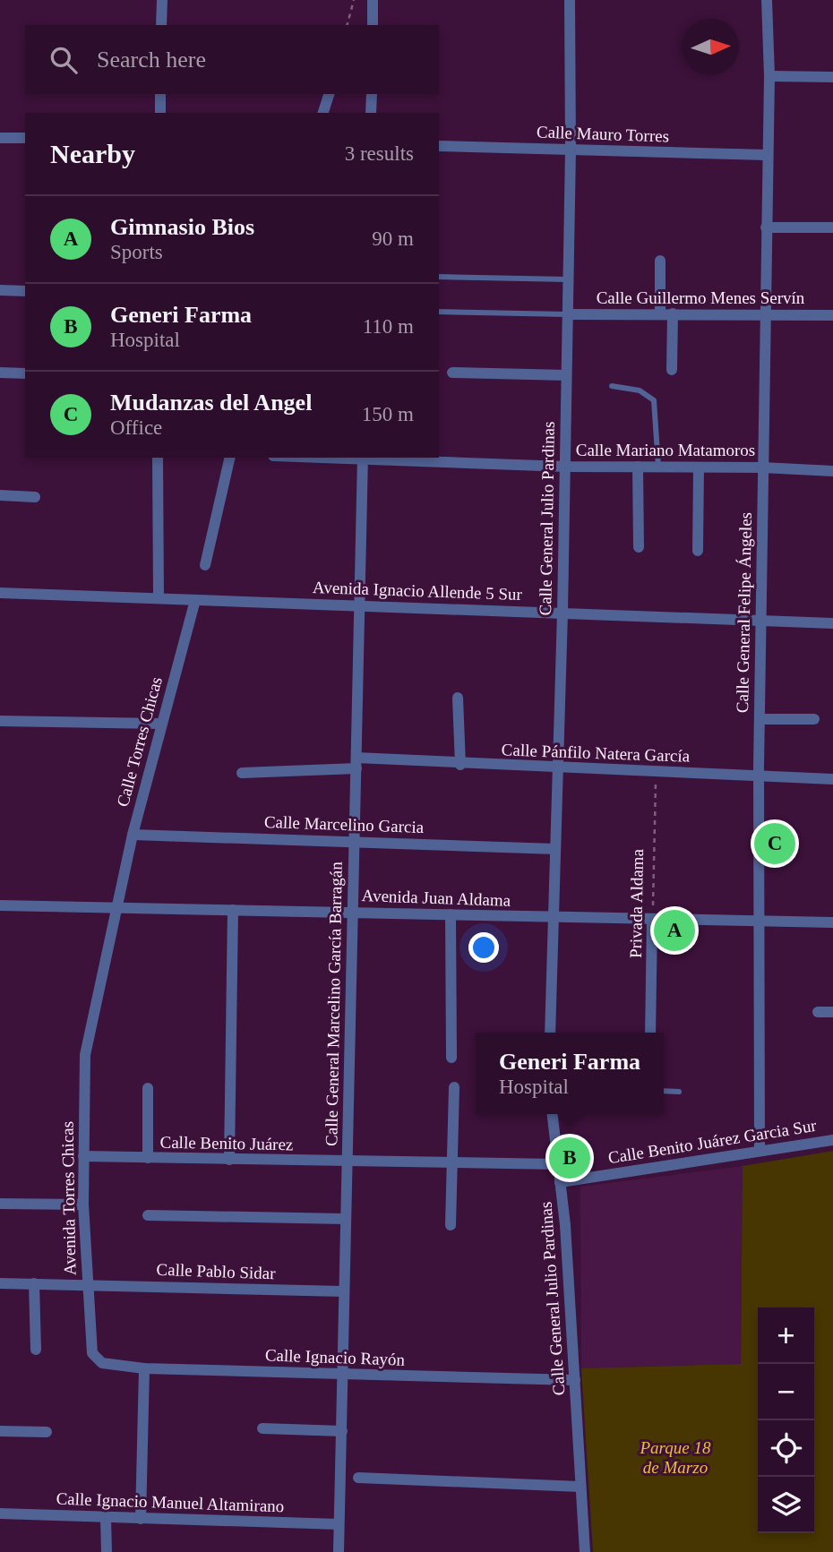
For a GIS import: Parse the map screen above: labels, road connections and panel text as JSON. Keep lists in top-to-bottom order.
{
  "streets": {
    "street": [
      "Calle Mauro Torres",
      "Calle Guillermo Menes Servín",
      "Calle Mariano Matamoros",
      "Calle General Julio Pardinas",
      "Avenida Ignacio Allende 5 Sur",
      "Calle General Felipe Ángeles",
      "Calle Torres Chicas",
      "Calle Pánfilo Natera García",
      "Calle Marcelino Garcia",
      "Avenida Juan Aldama",
      "Privada Aldama",
      "Calle General Marcelino García Barragán",
      "Calle Benito Juárez Garcia Sur",
      "Calle Benito Juárez",
      "Avenida Torres Chicas",
      "Calle Pablo Sidar",
      "Calle Ignacio Rayón",
      "Calle Ignacio Manuel Altamirano"
    ]
  },
  "crossings": [
    ["Calle Mauro Torres", "Calle General Julio Pardinas"],
    ["Calle Mauro Torres", "Calle General Felipe Ángeles"],
    ["Calle Guillermo Menes Servín", "Calle General Julio Pardinas"],
    ["Calle Guillermo Menes Servín", "Calle General Felipe Ángeles"],
    ["Calle Mariano Matamoros", "Calle General Julio Pardinas"],
    ["Calle Mariano Matamoros", "Calle General Felipe Ángeles"],
    ["Calle Mariano Matamoros", "Calle General Marcelino García Barragán"],
    ["Calle General Julio Pardinas", "Avenida Ignacio Allende 5 Sur"],
    ["Calle General Julio Pardinas", "Calle Pánfilo Natera García"],
    ["Calle General Julio Pardinas", "Calle Marcelino Garcia"],
    ["Calle General Julio Pardinas", "Avenida Juan Aldama"],
    ["Calle General Julio Pardinas", "Calle Benito Juárez Garcia Sur"],
    ["Calle General Julio Pardinas", "Calle Benito Juárez"],
    ["Calle General Julio Pardinas", "Calle Ignacio Rayón"],
    ["Avenida Ignacio Allende 5 Sur", "Calle General Felipe Ángeles"],
    ["Avenida Ignacio Allende 5 Sur", "Calle Torres Chicas"],
    ["Avenida Ignacio Allende 5 Sur", "Calle General Marcelino García Barragán"],
    ["Calle General Felipe Ángeles", "Calle Pánfilo Natera García"],
    ["Calle General Felipe Ángeles", "Avenida Juan Aldama"],
    ["Calle General Felipe Ángeles", "Calle Benito Juárez Garcia Sur"],
    ["Calle Torres Chicas", "Calle Marcelino Garcia"],
    ["Calle Torres Chicas", "Avenida Juan Aldama"],
    ["Calle Torres Chicas", "Avenida Torres Chicas"],
    ["Calle Pánfilo Natera García", "Privada Aldama"],
    ["Calle Pánfilo Natera García", "Calle General Marcelino García Barragán"],
    ["Calle Marcelino Garcia", "Calle General Marcelino García Barragán"],
    ["Avenida Juan Aldama", "Privada Aldama"],
    ["Avenida Juan Aldama", "Calle General Marcelino García Barragán"],
    ["Calle General Marcelino García Barragán", "Calle Benito Juárez"],
    ["Calle General Marcelino García Barragán", "Calle Pablo Sidar"],
    ["Calle General Marcelino García Barragán", "Calle Ignacio Rayón"],
    ["Calle General Marcelino García Barragán", "Calle Ignacio Manuel Altamirano"],
    ["Calle Benito Juárez", "Avenida Torres Chicas"],
    ["Avenida Torres Chicas", "Calle Pablo Sidar"],
    ["Avenida Torres Chicas", "Calle Ignacio Rayón"]
  ],
  "parks": ["Parque 18 de Marzo"],
  "north": "right",
  "page": {
    "search": "Search here",
    "heading": ["Nearby", "3 results"],
    "list": [
      {
        "mark": "A",
        "name": "Gimnasio Bios",
        "note": "Sports",
        "value": "90 m"
      },
      {
        "mark": "B",
        "name": "Generi Farma",
        "note": "Hospital",
        "value": "110 m"
      },
      {
        "mark": "C",
        "name": "Mudanzas del Angel",
        "note": "Office",
        "value": "150 m"
      }
    ],
    "pins": ["C", "A", "B"],
    "popup": ["Generi Farma", "Hospital"],
    "map_buttons": ["+", "−"]
  }
}
